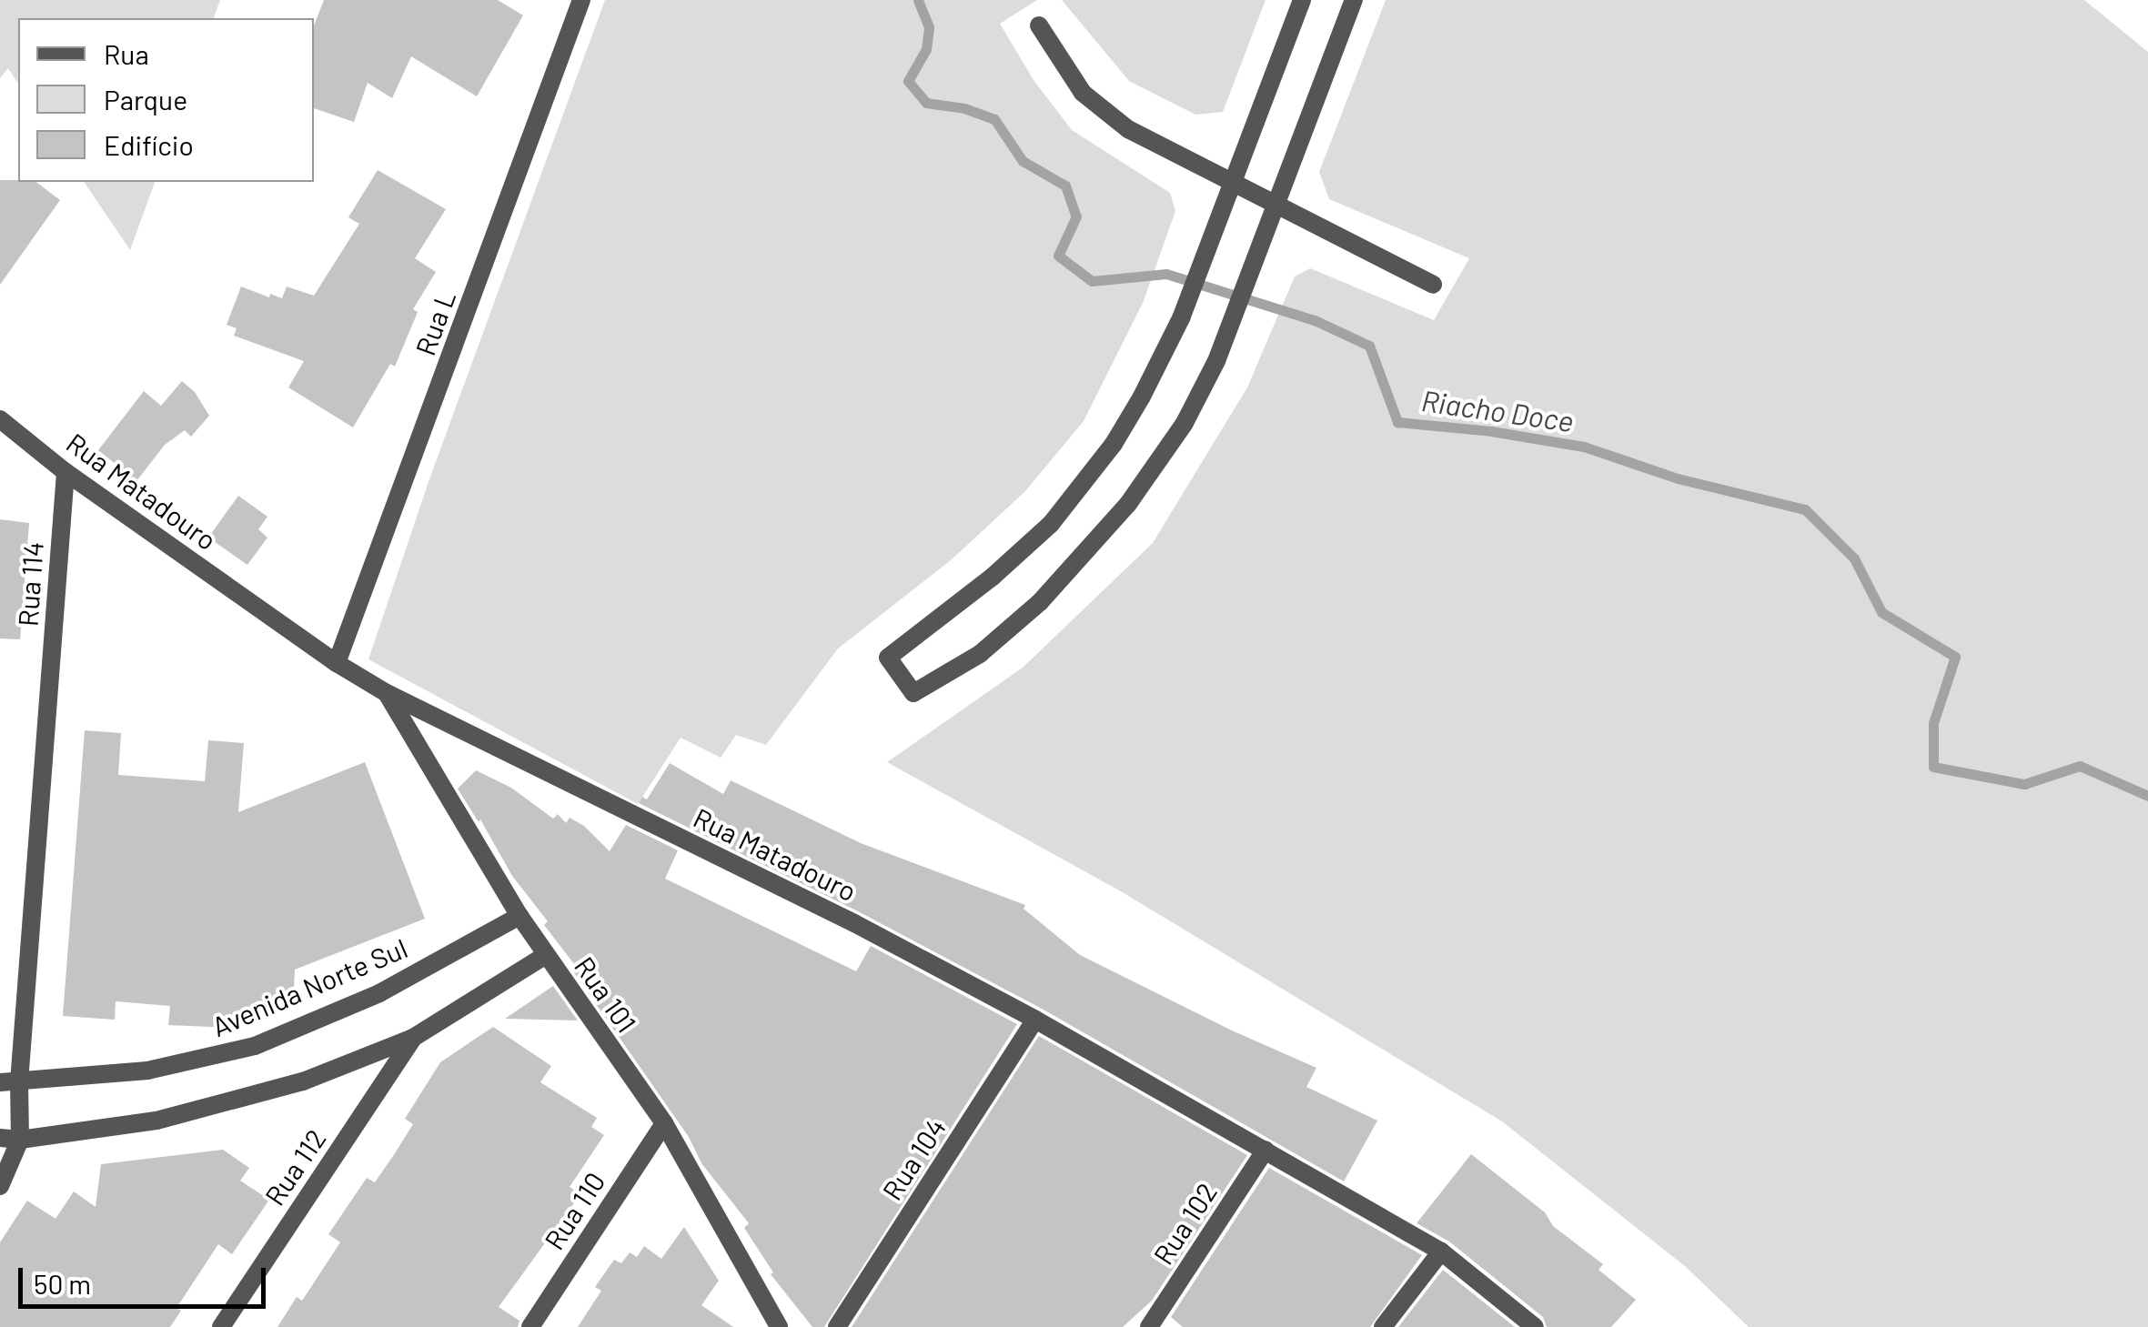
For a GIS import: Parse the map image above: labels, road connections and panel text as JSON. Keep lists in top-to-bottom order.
{
  "streets": {
    "street": [
      "Rua L",
      "Rua Matadouro",
      "Rua 114",
      "Avenida Norte Sul",
      "Rua 101",
      "Rua 104",
      "Rua 112",
      "Rua 110",
      "Rua 102"
    ]
  },
  "crossings": [
    ["Rua L", "Rua Matadouro"],
    ["Rua Matadouro", "Rua 114"],
    ["Rua Matadouro", "Rua 101"],
    ["Rua Matadouro", "Rua 104"],
    ["Rua Matadouro", "Rua 102"],
    ["Rua 114", "Avenida Norte Sul"],
    ["Avenida Norte Sul", "Rua 101"],
    ["Rua 101", "Rua 110"]
  ],
  "water": ["Riacho Doce"],
  "legend": ["Rua", "Parque", "Edifício"],
  "scale_bar": "50 m"
}
